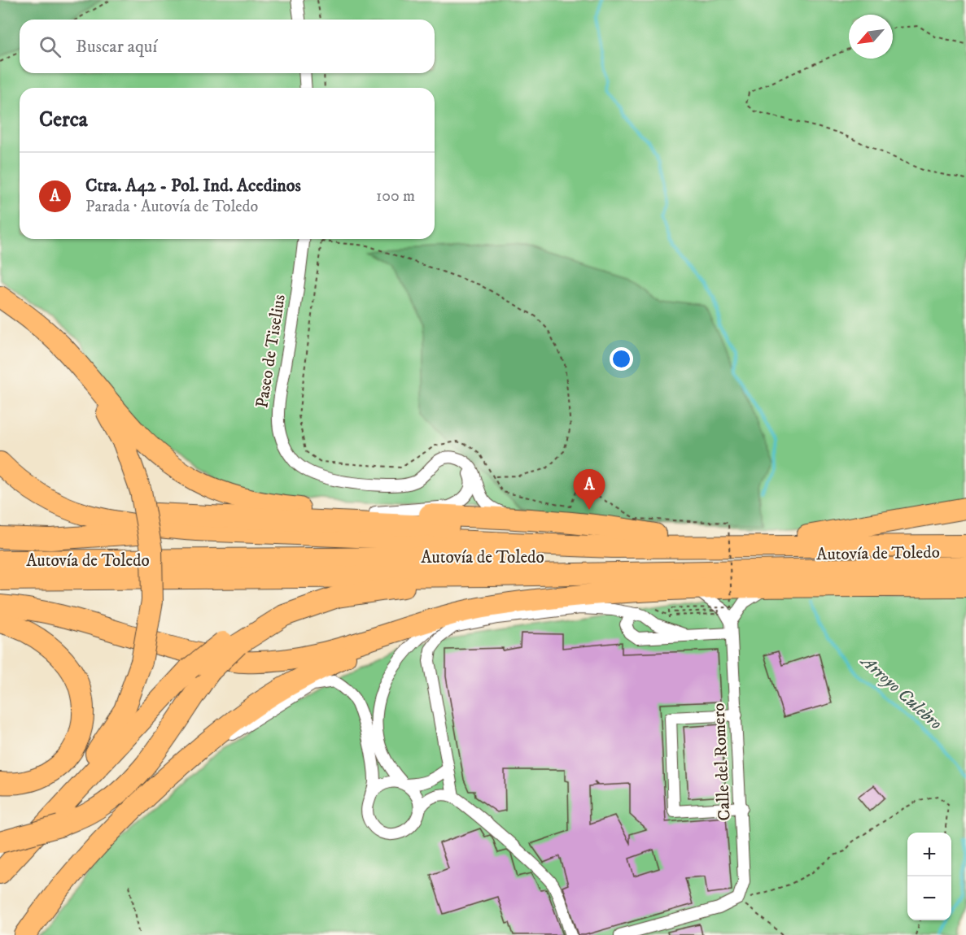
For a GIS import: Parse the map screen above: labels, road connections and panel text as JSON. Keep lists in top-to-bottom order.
{
  "streets": {
    "highway": ["Autovía de Toledo"],
    "street": ["Paseo de Tiselius", "Calle del Romero"]
  },
  "water": ["Arroyo Culebro"],
  "north": "bottom left",
  "page": {
    "search": "Buscar aquí",
    "heading": "Cerca",
    "list": [
      {
        "mark": "A",
        "name": "Ctra. A42 - Pol. Ind. Acedinos",
        "note": "Parada · Autovía de Toledo",
        "value": "100 m"
      }
    ],
    "pins": "A",
    "map_buttons": ["+", "−"]
  }
}
